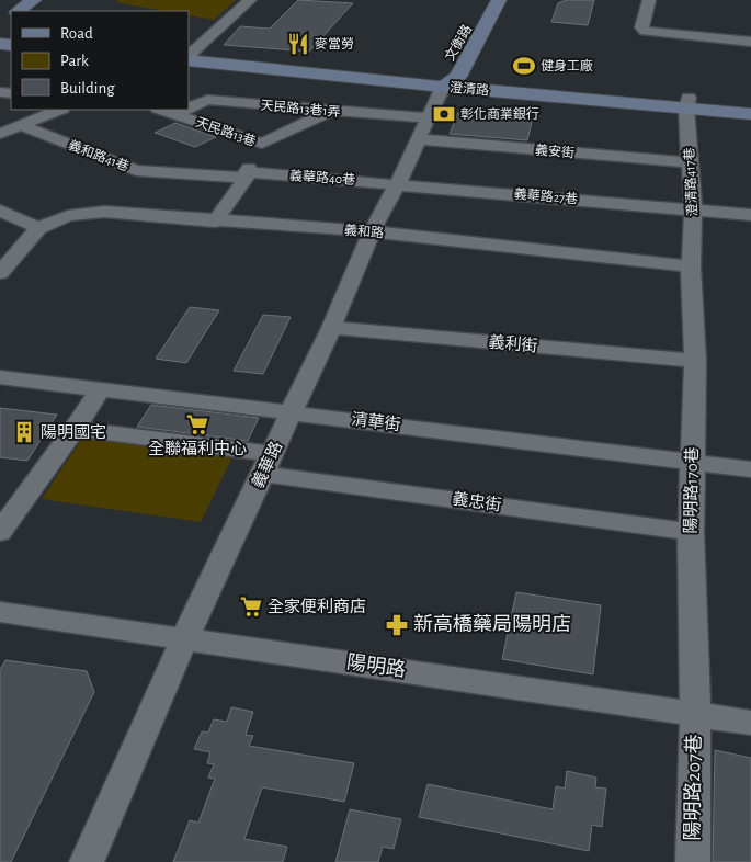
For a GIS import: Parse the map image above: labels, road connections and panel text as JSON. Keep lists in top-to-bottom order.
{
  "streets": {
    "main road": ["文衡路", "澄清路"],
    "street": [
      "天民路13巷1弄",
      "天民路13巷",
      "義安街",
      "義和路41巷",
      "義華路40巷",
      "澄清路417巷",
      "義華路27巷",
      "義和路",
      "義利街",
      "清華街",
      "義華路",
      "陽明路170巷",
      "義忠街",
      "陽明路",
      "陽明路207巷"
    ]
  },
  "crossings": [
    ["文衡路", "澄清路"],
    ["文衡路", "義華路"],
    ["澄清路", "澄清路417巷"],
    ["澄清路", "義華路"],
    ["天民路13巷1弄", "天民路13巷"],
    ["天民路13巷1弄", "義華路"],
    ["義安街", "澄清路417巷"],
    ["義安街", "義華路"],
    ["義和路41巷", "義華路40巷"],
    ["義華路40巷", "義華路27巷"],
    ["義華路40巷", "義華路"],
    ["澄清路417巷", "義華路27巷"],
    ["澄清路417巷", "義和路"],
    ["澄清路417巷", "陽明路170巷"],
    ["義華路27巷", "義華路"],
    ["義和路", "義華路"],
    ["義和路", "陽明路170巷"],
    ["義利街", "義華路"],
    ["義利街", "陽明路170巷"],
    ["清華街", "義華路"],
    ["清華街", "陽明路170巷"],
    ["義華路", "義忠街"],
    ["義華路", "陽明路"],
    ["陽明路170巷", "義忠街"],
    ["陽明路170巷", "陽明路"],
    ["陽明路170巷", "陽明路207巷"],
    ["陽明路", "陽明路207巷"]
  ],
  "places": {
    "restaurant": ["麥當勞"],
    "sports": ["健身工廠"],
    "bank": ["彰化商業銀行"],
    "supermarket": ["全聯福利中心", "全家便利商店"],
    "building": ["陽明國宅"],
    "pharmacy": ["新高橋藥局陽明店"]
  },
  "legend": ["Road", "Park", "Building"]
}
